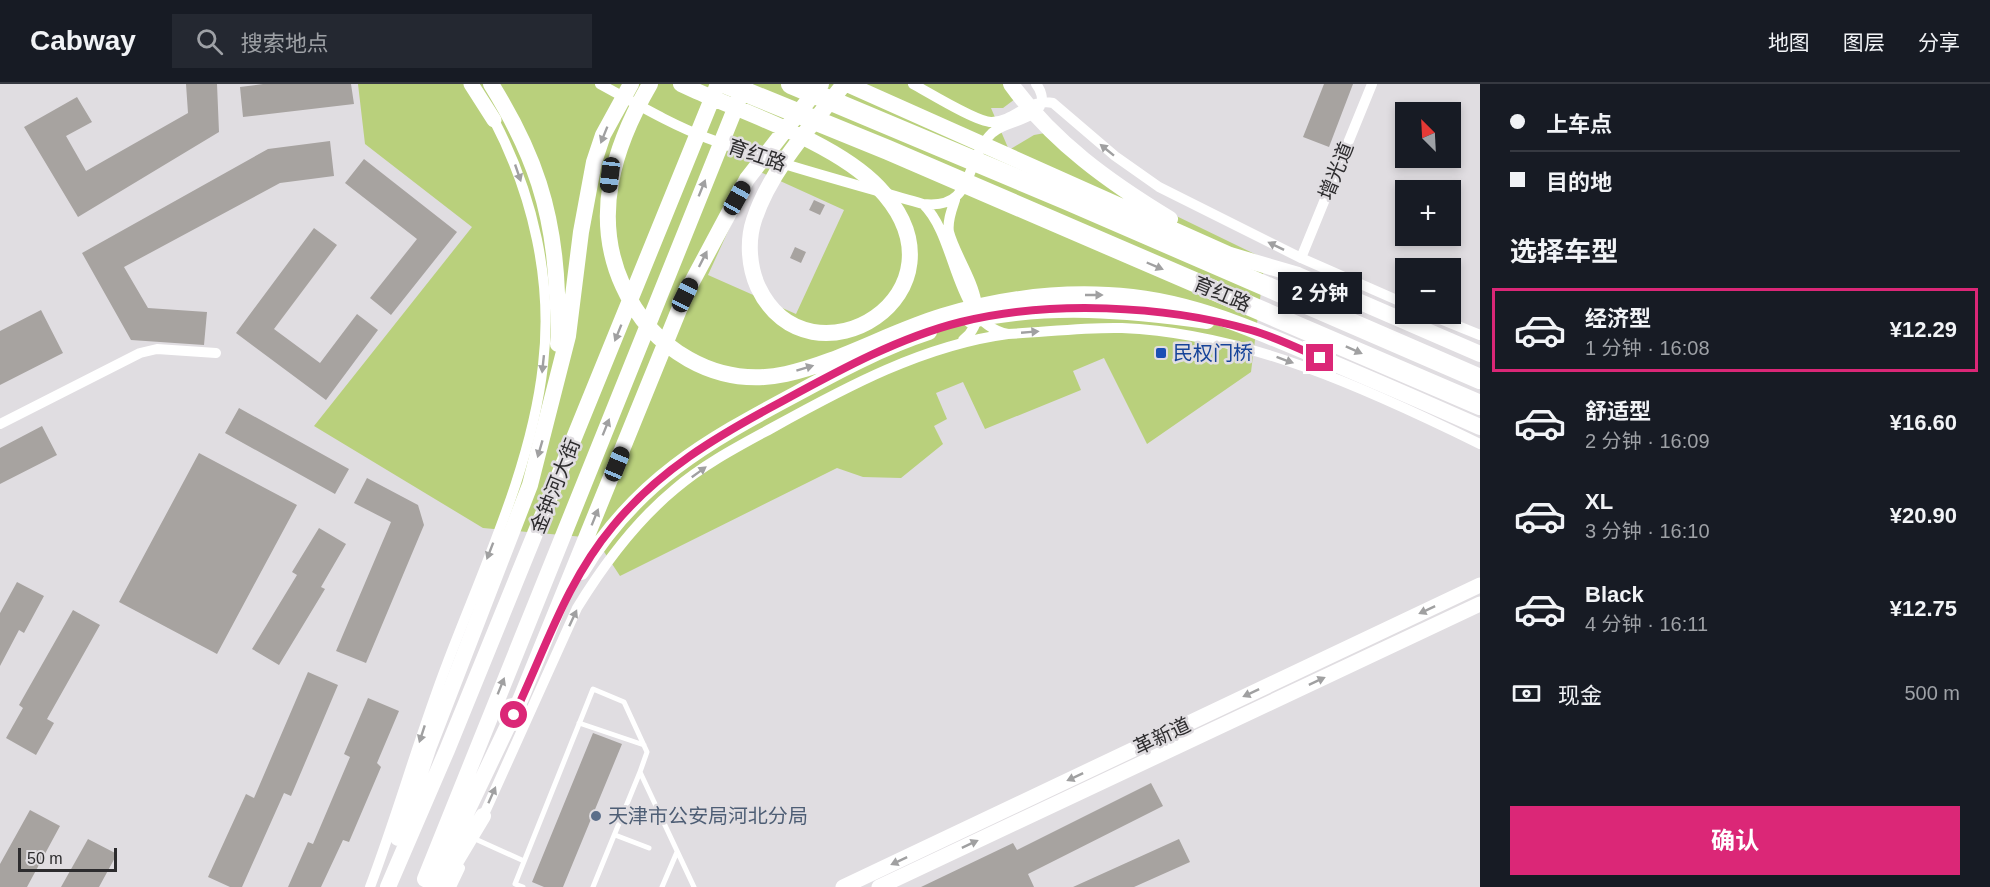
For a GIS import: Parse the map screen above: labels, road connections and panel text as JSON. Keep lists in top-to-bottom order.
{
  "streets": {
    "highway": ["育红路"],
    "main road": ["金钟河大街"],
    "street": ["增光道", "革新道"]
  },
  "places": {
    "transit": ["民权门桥"],
    "other": ["天津市公安局河北分局"]
  },
  "scale_bar": "50 m",
  "north": "top left",
  "page": {
    "header": "Cabway",
    "search": "搜索地点",
    "nav": ["地图", "图层", "分享"],
    "banner": ["上车点", "目的地"],
    "map_buttons": ["+", "−"],
    "heading": "选择车型",
    "bubble": "2 分钟",
    "list": [
      {
        "name": "经济型",
        "note": "1 分钟 · 16:08",
        "value": "¥12.29"
      },
      {
        "name": "舒适型",
        "note": "2 分钟 · 16:09",
        "value": "¥16.60"
      },
      {
        "name": "XL",
        "note": "3 分钟 · 16:10",
        "value": "¥20.90"
      },
      {
        "name": "Black",
        "note": "4 分钟 · 16:11",
        "value": "¥12.75"
      }
    ],
    "pay": ["现金", "500 m"],
    "buttons": "确认",
    "scale": "50 m"
  }
}
